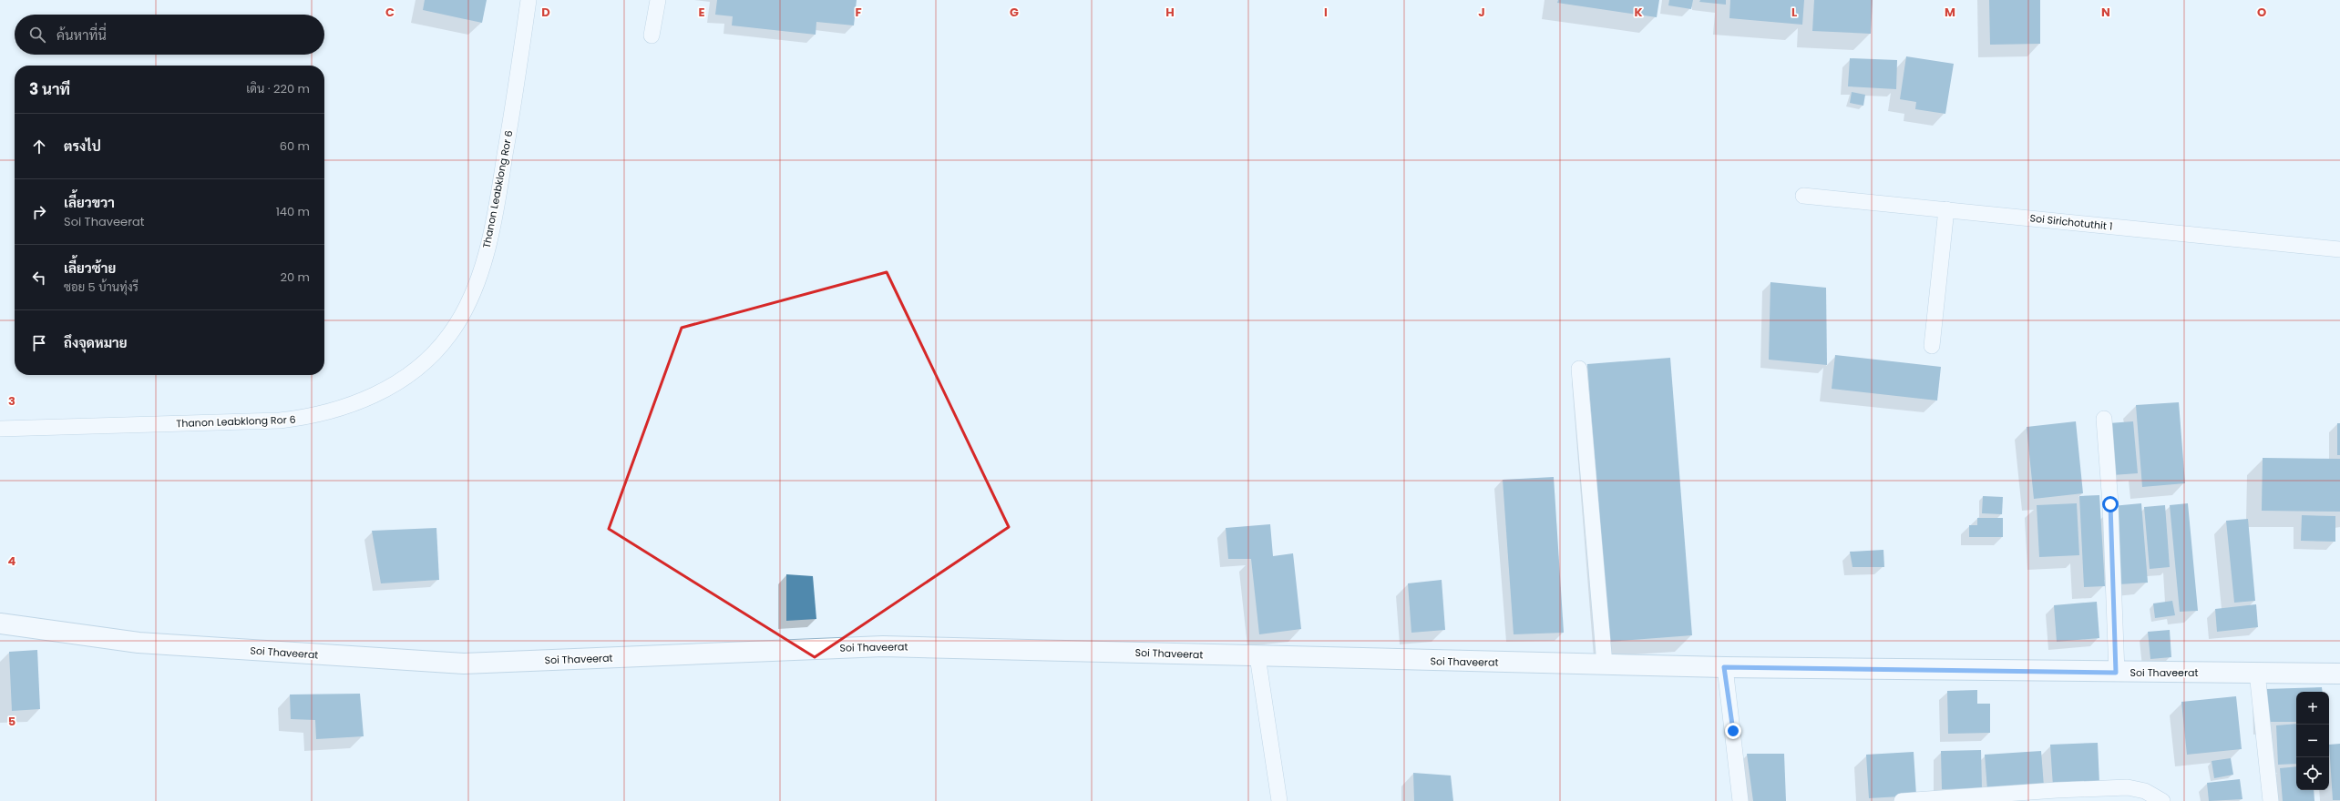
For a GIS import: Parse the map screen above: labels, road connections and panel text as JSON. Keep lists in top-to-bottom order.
{
  "streets": {
    "street": ["Thanon Leabklong Ror 6", "Soi Sirichotuthit 1", "Soi Thaveerat"]
  },
  "page": {
    "search": "ค้นหาที่นี่",
    "heading": ["3 นาที", "เดิน · 220 m"],
    "list": [
      ["ตรงไป", "60 m"],
      ["เลี้ยวขวา", "Soi Thaveerat", "140 m"],
      ["เลี้ยวซ้าย", "ซอย 5 บ้านทุ่งรี", "20 m"],
      "ถึงจุดหมาย"
    ],
    "map_buttons": ["+", "−"]
  },
  "grid": {
    "columns": [
      "C",
      "D",
      "E",
      "F",
      "G",
      "H",
      "I",
      "J",
      "K",
      "L",
      "M",
      "N",
      "O"
    ],
    "rows": ["3", "4", "5"]
  }
}
